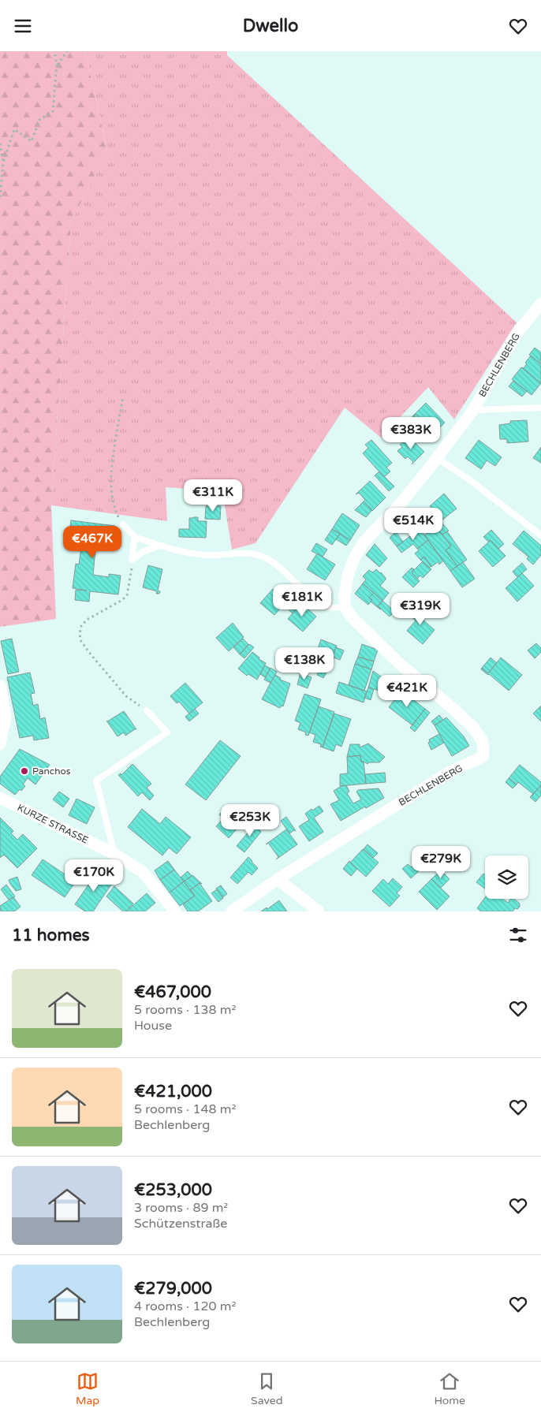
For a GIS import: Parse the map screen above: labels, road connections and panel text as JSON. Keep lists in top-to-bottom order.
{
  "streets": {
    "street": ["BECHLENBERG", "KURZE STRASSE"]
  },
  "places": ["Panchos"],
  "page": {
    "header": "Dwello",
    "price": [
      "€383K",
      "€311K",
      "€514K",
      "€467K",
      "€181K",
      "€319K",
      "€138K",
      "€421K",
      "€253K",
      "€279K",
      "€170K"
    ],
    "heading": "11 homes",
    "list": [
      {
        "name": "€467,000",
        "note": "5 rooms · 138 m² · House"
      },
      {
        "name": "€421,000",
        "note": "5 rooms · 148 m² · Bechlenberg"
      },
      {
        "name": "€253,000",
        "note": "3 rooms · 89 m² · Schützenstraße"
      },
      {
        "name": "€279,000",
        "note": "4 rooms · 120 m² · Bechlenberg"
      }
    ],
    "tabs": ["Map", "Saved", "Home"]
  }
}
